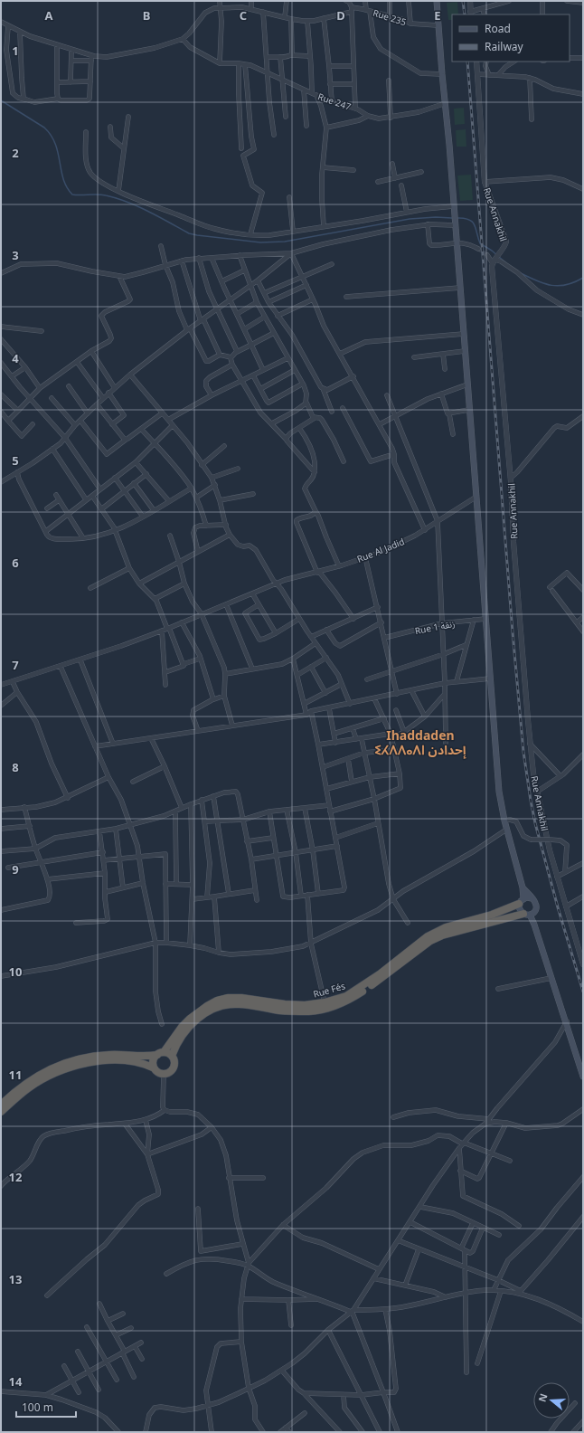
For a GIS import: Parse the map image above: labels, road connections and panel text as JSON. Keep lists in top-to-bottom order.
{
  "streets": {
    "highway": ["Rue Fés"],
    "street": [
      "Rue 235",
      "Rue 247",
      "Rue Annakhil",
      "Rue Al Jadid",
      "Rue 1 زنقة"
    ]
  },
  "districts": ["Ihaddaden ⵉⵃⴷⴷⴰⴷⵏ إحدادن"],
  "legend": ["Road", "Railway"],
  "scale_bar": "100 m",
  "north": "left",
  "grid": {
    "columns": [
      "A",
      "B",
      "C",
      "D",
      "E"
    ],
    "rows": [
      "1",
      "2",
      "3",
      "4",
      "5",
      "6",
      "7",
      "8",
      "9",
      "10",
      "11",
      "12",
      "13",
      "14"
    ]
  }
}
